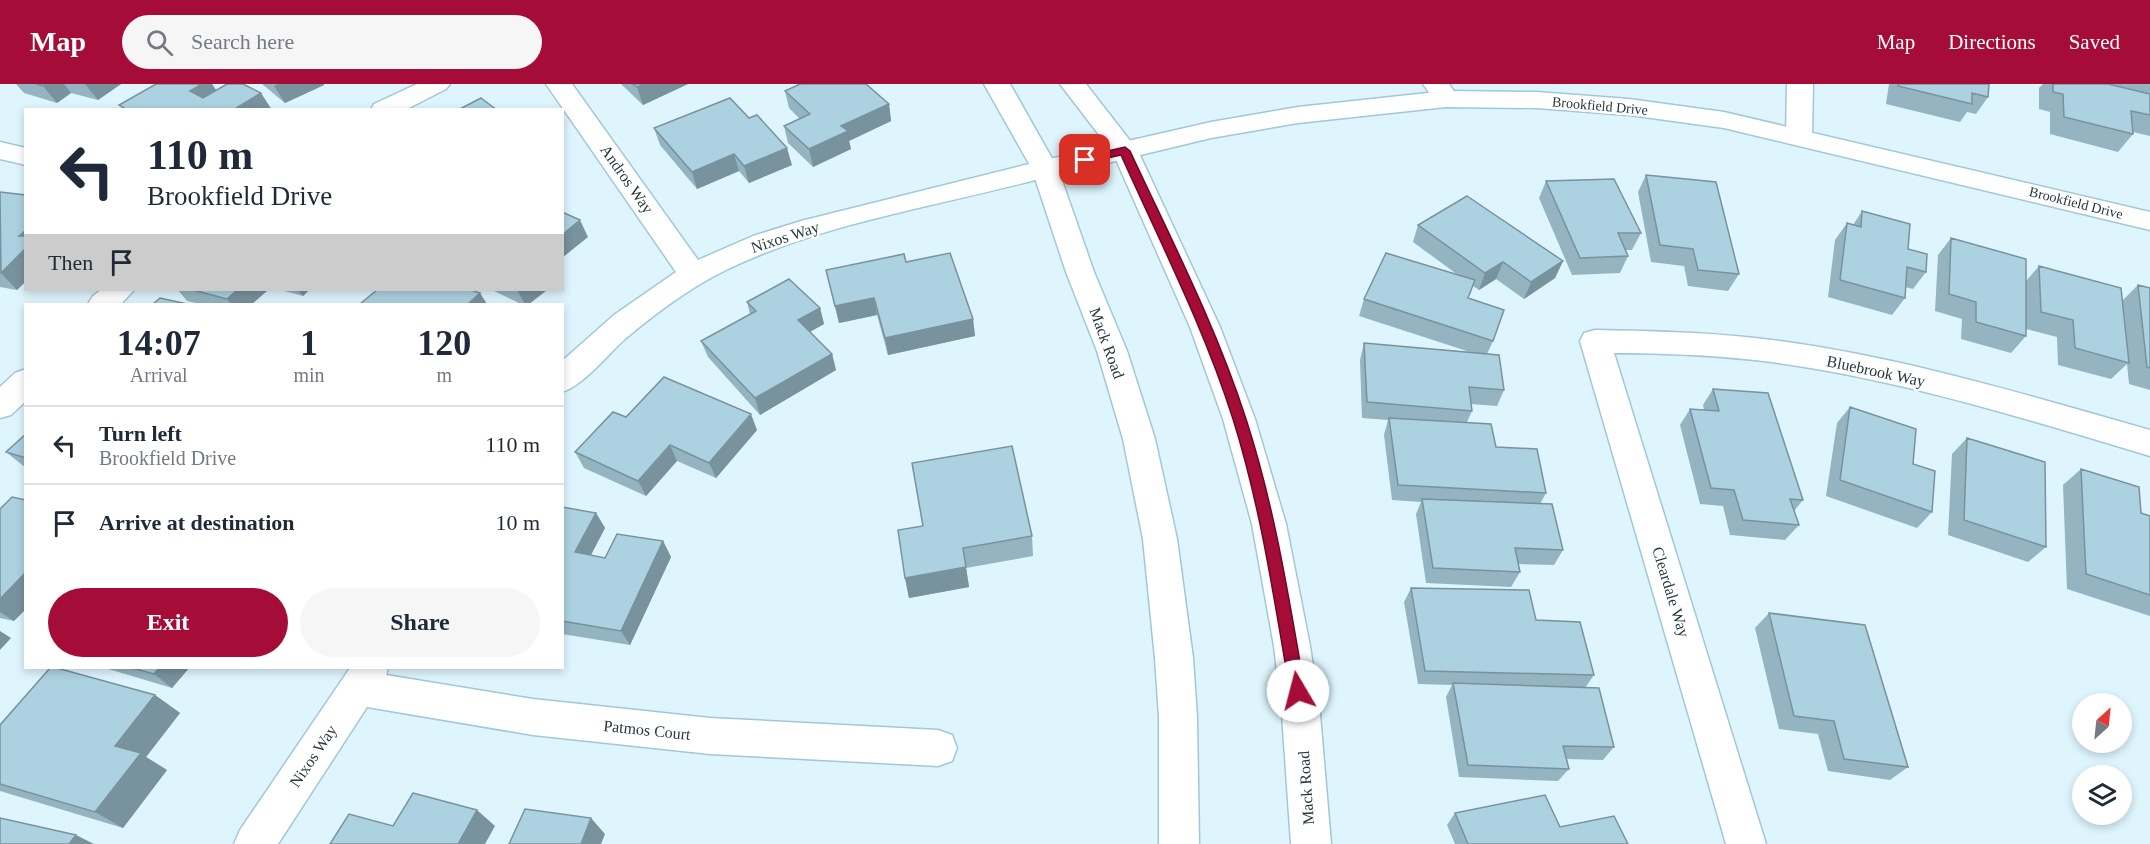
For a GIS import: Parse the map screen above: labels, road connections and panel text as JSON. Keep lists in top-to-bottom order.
{
  "streets": {
    "street": [
      "Brookfield Drive",
      "Andros Way",
      "Nixos Way",
      "Mack Road",
      "Bluebrook Way",
      "Cleardale Way",
      "Patmos Court"
    ]
  },
  "crossings": [
    ["Brookfield Drive", "Nixos Way"],
    ["Brookfield Drive", "Mack Road"],
    ["Andros Way", "Nixos Way"],
    ["Nixos Way", "Mack Road"],
    ["Nixos Way", "Patmos Court"],
    ["Bluebrook Way", "Cleardale Way"]
  ],
  "north": "top right",
  "page": {
    "header": "Map",
    "search": "Search here",
    "nav": ["Map", "Directions", "Saved"],
    "turn": ["110 m", "Brookfield Drive"],
    "then": "Then",
    "eta": [
      "14:07",
      "Arrival",
      "1",
      "min",
      "120",
      "m"
    ],
    "list": [
      {
        "name": "Turn left",
        "note": "Brookfield Drive",
        "value": "110 m"
      },
      {
        "name": "Arrive at destination",
        "value": "10 m"
      }
    ],
    "buttons": ["Exit", "Share"]
  }
}
